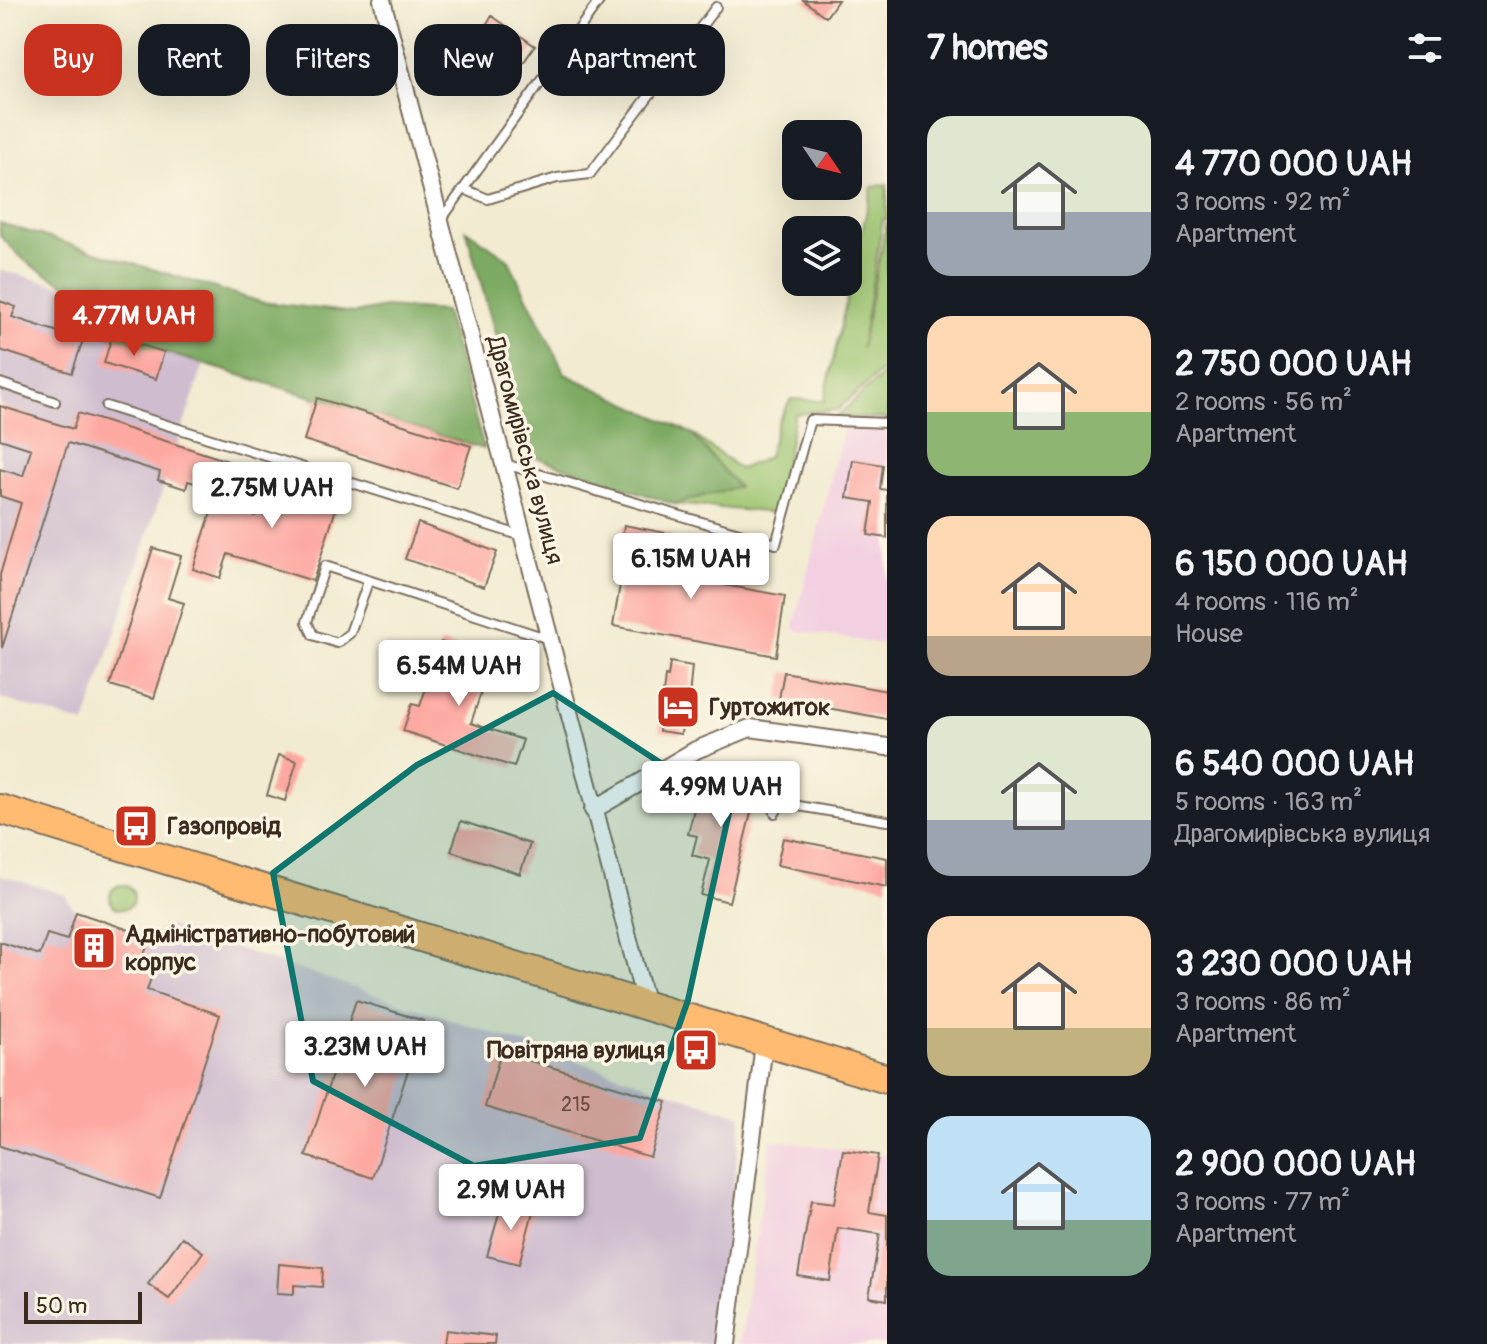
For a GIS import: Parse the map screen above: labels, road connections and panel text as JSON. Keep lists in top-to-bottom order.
{
  "streets": {
    "street": ["Драгомирівська вулиця"]
  },
  "places": {
    "hotel": ["Гуртожиток"],
    "bus stop": ["Газопровiд", "Повітряна вулиця"],
    "building": ["Адміністративно-побутовий корпус"]
  },
  "house_numbers": ["215"],
  "scale_bar": "50 m",
  "north": "bottom right",
  "page": {
    "heading": "7 homes",
    "chip": [
      "Buy",
      "Rent",
      "Filters",
      "New",
      "Apartment"
    ],
    "list": [
      {
        "name": "4 770 000 UAH",
        "note": "3 rooms · 92 m² · Apartment"
      },
      {
        "name": "2 750 000 UAH",
        "note": "2 rooms · 56 m² · Apartment"
      },
      {
        "name": "6 150 000 UAH",
        "note": "4 rooms · 116 m² · House"
      },
      {
        "name": "6 540 000 UAH",
        "note": "5 rooms · 163 m² · Драгомирівська вулиця"
      },
      {
        "name": "3 230 000 UAH",
        "note": "3 rooms · 86 m² · Apartment"
      },
      {
        "name": "2 900 000 UAH",
        "note": "3 rooms · 77 m² · Apartment"
      }
    ],
    "price": [
      "4.77M UAH",
      "2.75M UAH",
      "6.15M UAH",
      "6.54M UAH",
      "4.99M UAH",
      "3.23M UAH",
      "2.9M UAH"
    ],
    "scale": "50 m"
  }
}
